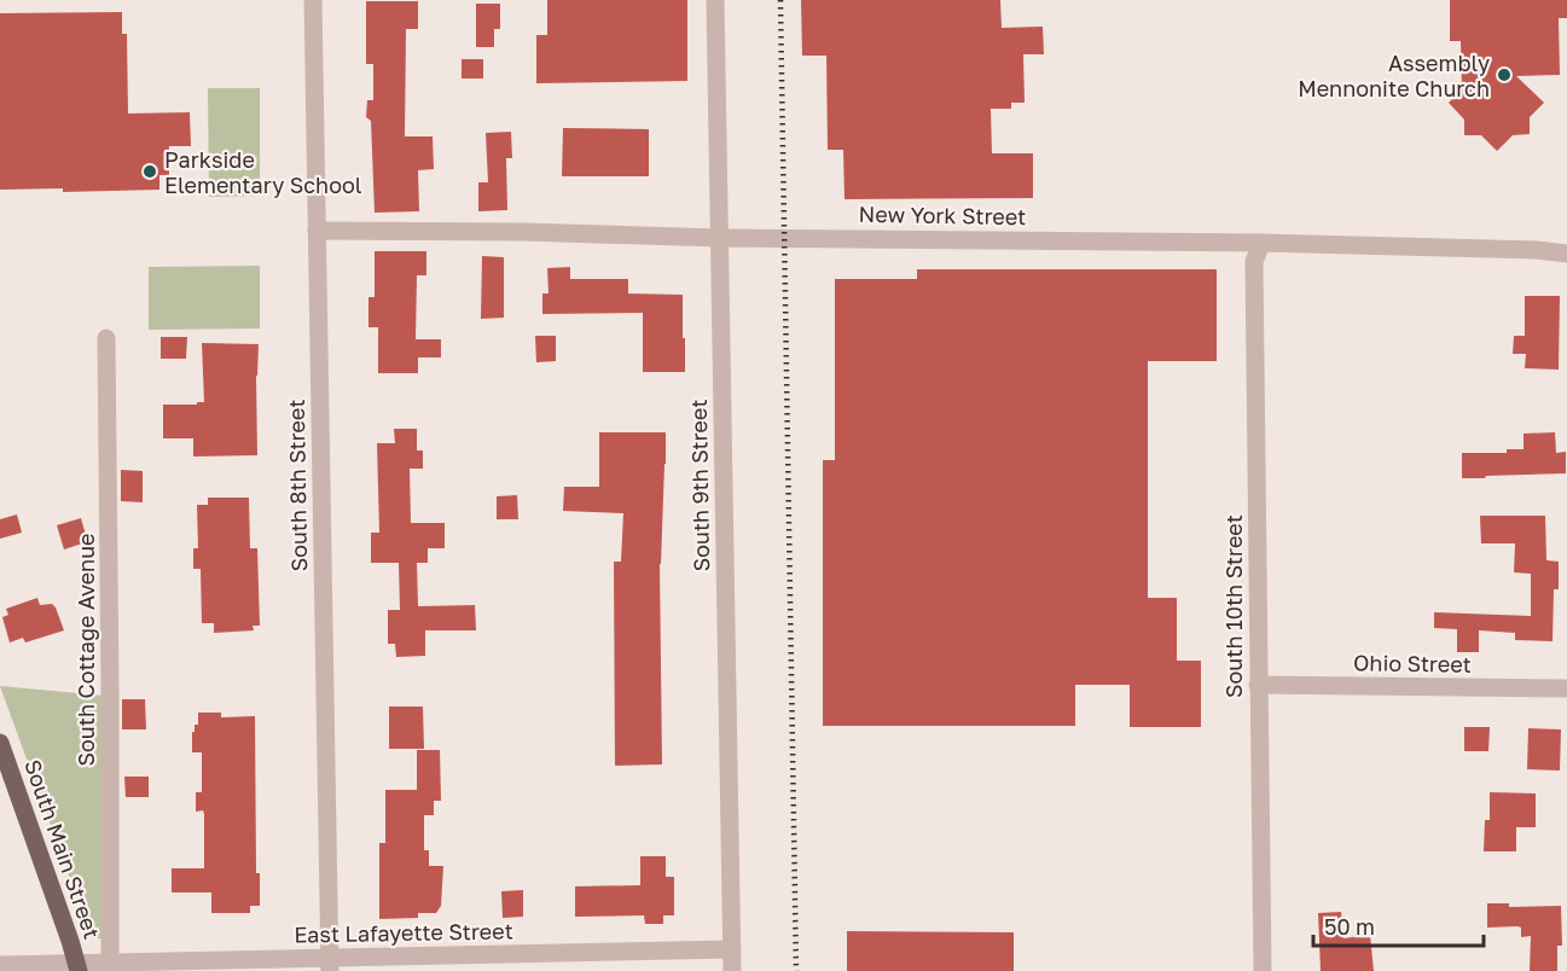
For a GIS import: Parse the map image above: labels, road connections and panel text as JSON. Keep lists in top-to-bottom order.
{
  "streets": {
    "main road": ["South Main Street"],
    "street": [
      "New York Street",
      "South 8th Street",
      "South 9th Street",
      "South 10th Street",
      "South Cottage Avenue",
      "Ohio Street",
      "East Lafayette Street"
    ]
  },
  "crossings": [
    ["New York Street", "South 8th Street"],
    ["New York Street", "South 9th Street"],
    ["New York Street", "South 10th Street"],
    ["South 8th Street", "East Lafayette Street"],
    ["South 9th Street", "East Lafayette Street"],
    ["South 10th Street", "Ohio Street"],
    ["South Cottage Avenue", "East Lafayette Street"],
    ["South Main Street", "East Lafayette Street"]
  ],
  "places": ["Assembly Mennonite Church", "Parkside Elementary School"],
  "scale_bar": "50 m"
}
